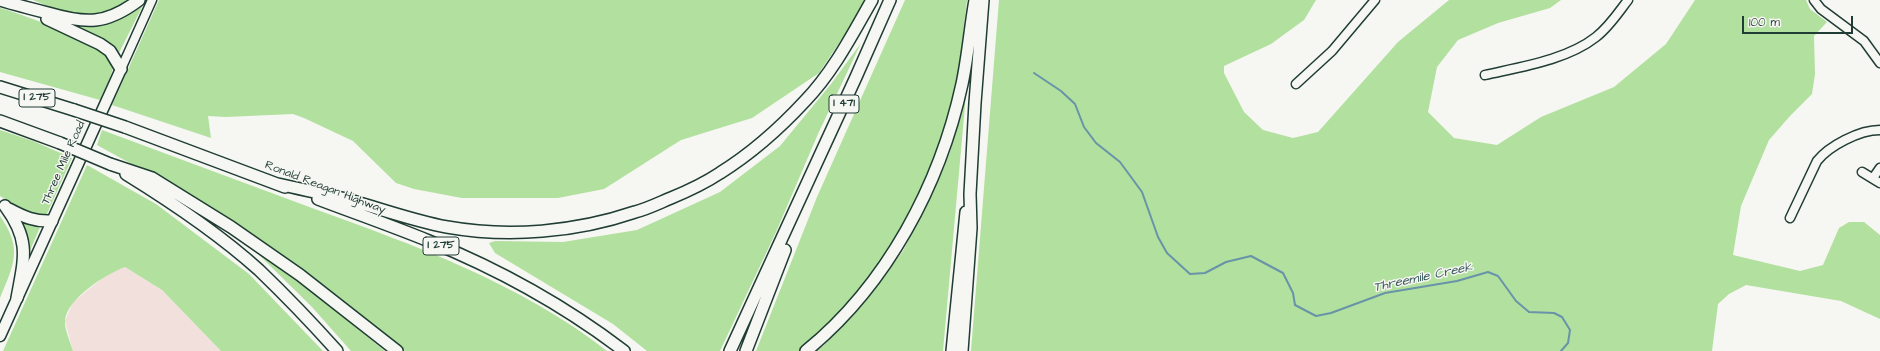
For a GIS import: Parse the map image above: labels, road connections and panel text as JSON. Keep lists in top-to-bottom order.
{
  "streets": {
    "highway": ["I 275", "I 471", "Ronald Reagan Highway"],
    "main road": ["Three Mile Road"]
  },
  "water": ["Threemile Creek"],
  "scale_bar": "100 m"
}
